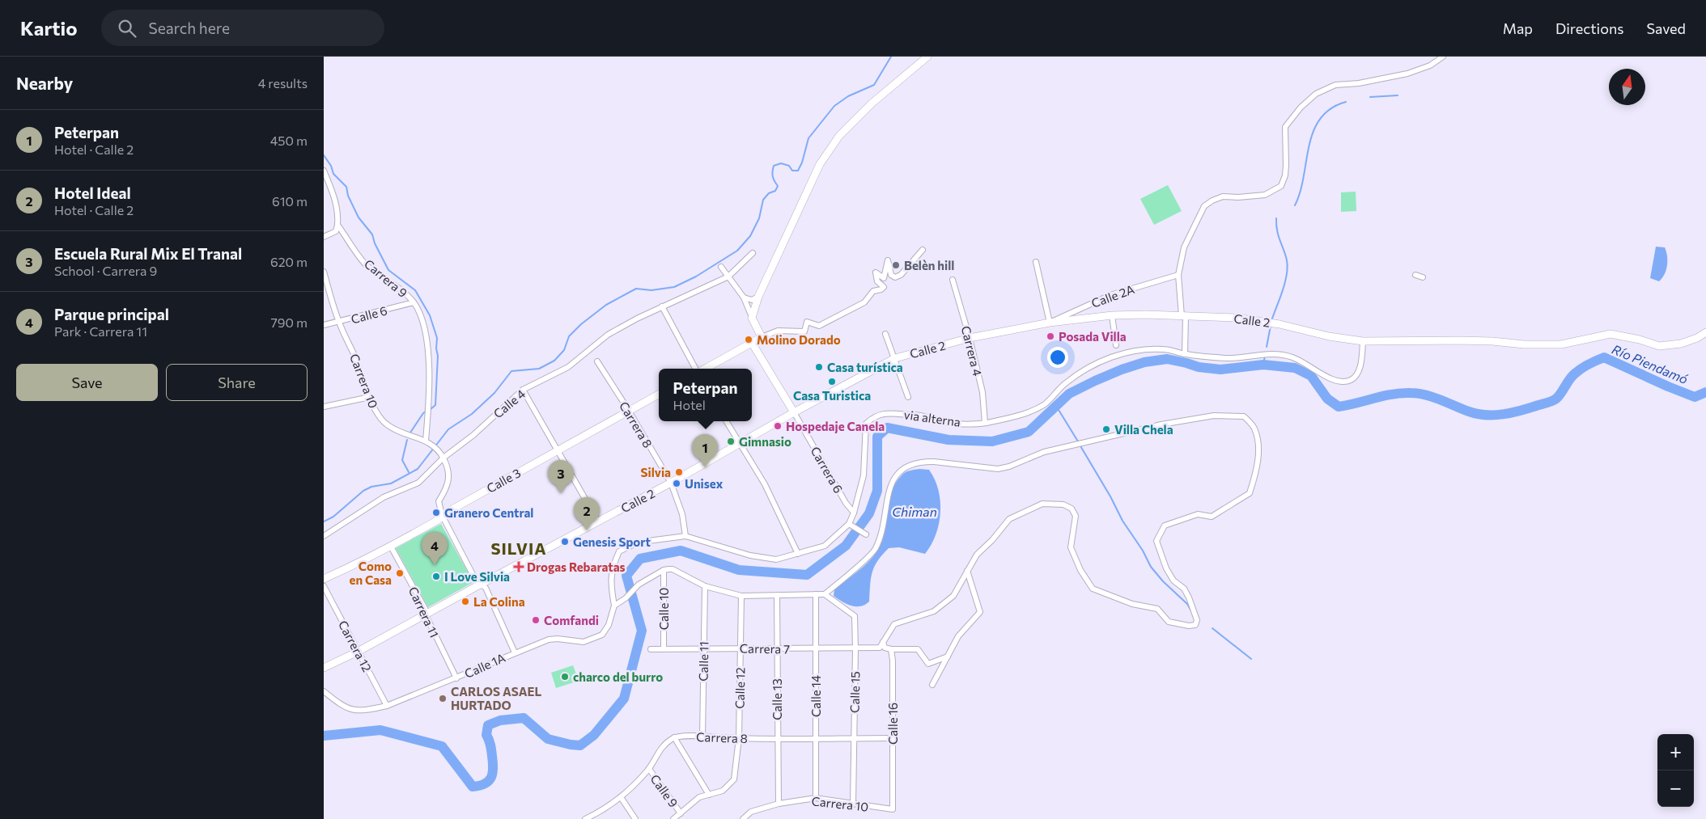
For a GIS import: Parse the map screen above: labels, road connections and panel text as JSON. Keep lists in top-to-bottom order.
{
  "streets": {
    "main road": ["Calle 2", "Carrera 6", "Calle 3"],
    "street": [
      "Carrera 9",
      "Calle 2A",
      "Calle 6",
      "Carrera 4",
      "Carrera 10",
      "Calle 4",
      "via alterna",
      "Carrera 8",
      "Calle 10",
      "Carrera 11",
      "Carrera 12",
      "Carrera 7",
      "Calle 11",
      "Calle 1A",
      "Calle 12",
      "Calle 15",
      "Calle 14",
      "Calle 13",
      "Calle 16",
      "Calle 9"
    ]
  },
  "crossings": [
    ["Carrera 9", "Calle 6"],
    ["Carrera 9", "Carrera 10"],
    ["Calle 2A", "Calle 2"],
    ["Calle 6", "Carrera 10"],
    ["Calle 2", "Carrera 4"],
    ["Calle 2", "Carrera 10"],
    ["Calle 2", "via alterna"],
    ["Calle 2", "Carrera 8"],
    ["Calle 2", "Carrera 6"],
    ["Calle 2", "Carrera 11"],
    ["Calle 2", "Carrera 12"],
    ["Carrera 4", "via alterna"],
    ["Carrera 10", "Calle 4"],
    ["Carrera 10", "Calle 3"],
    ["Carrera 10", "Calle 1A"],
    ["Carrera 10", "Calle 15"],
    ["Carrera 10", "Calle 14"],
    ["Carrera 10", "Calle 13"],
    ["Carrera 10", "Calle 16"],
    ["via alterna", "Carrera 8"],
    ["via alterna", "Carrera 6"],
    ["via alterna", "Calle 1A"],
    ["Carrera 8", "Calle 3"],
    ["Carrera 8", "Calle 11"],
    ["Carrera 8", "Calle 12"],
    ["Carrera 8", "Calle 15"],
    ["Carrera 8", "Calle 14"],
    ["Carrera 8", "Calle 13"],
    ["Carrera 8", "Calle 16"],
    ["Calle 3", "Carrera 11"],
    ["Calle 10", "Carrera 7"],
    ["Carrera 11", "Calle 1A"],
    ["Carrera 12", "Calle 1A"],
    ["Carrera 7", "Calle 11"],
    ["Carrera 7", "Calle 12"],
    ["Carrera 7", "Calle 15"],
    ["Carrera 7", "Calle 14"],
    ["Carrera 7", "Calle 13"]
  ],
  "districts": ["SILVIA"],
  "water": ["Río Piendamó", "Chiman"],
  "places": {
    "other": [
      "Belèn hill",
      "Posada Villa",
      "Molino Dorado",
      "Casa turística",
      "Casa Turistica",
      "Hospedaje Canela",
      "Villa Chela",
      "Gimnasio",
      "Silvia",
      "Unisex",
      "Granero Central",
      "Genesis Sport",
      "Como en Casa",
      "I Love Silvia",
      "La Colina",
      "Comfandi",
      "charco del burro",
      "CARLOS ASAEL HURTADO"
    ],
    "health": ["Drogas Rebaratas"]
  },
  "north": "top",
  "page": {
    "header": "Kartio",
    "search": "Search here",
    "nav": ["Map", "Directions", "Saved"],
    "heading": ["Nearby", "4 results"],
    "list": [
      {
        "mark": "1",
        "name": "Peterpan",
        "note": "Hotel · Calle 2",
        "value": "450 m"
      },
      {
        "mark": "2",
        "name": "Hotel Ideal",
        "note": "Hotel · Calle 2",
        "value": "610 m"
      },
      {
        "mark": "3",
        "name": "Escuela Rural Mix El Tranal",
        "note": "School · Carrera 9",
        "value": "620 m"
      },
      {
        "mark": "4",
        "name": "Parque principal",
        "note": "Park · Carrera 11",
        "value": "790 m"
      }
    ],
    "buttons": ["Save", "Share"],
    "popup": ["Peterpan", "Hotel"],
    "pins": [
      "1",
      "3",
      "2",
      "4"
    ],
    "map_buttons": ["+", "−"]
  }
}
